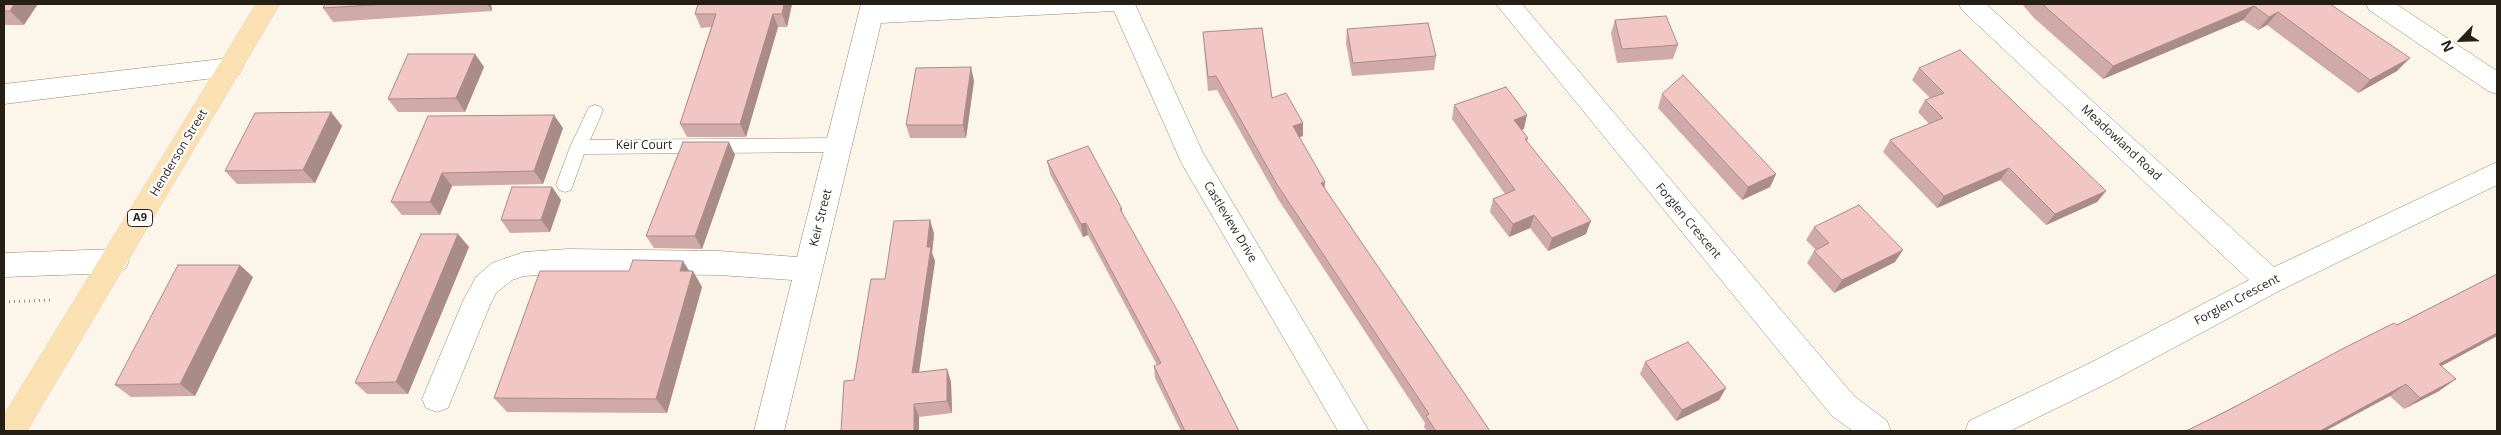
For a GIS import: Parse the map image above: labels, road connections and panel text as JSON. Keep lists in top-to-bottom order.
{
  "streets": {
    "main road": ["Henderson Street", "A9"],
    "street": [
      "Meadowland Road",
      "Keir Street",
      "Forglen Crescent",
      "Castleview Drive"
    ],
    "lane": ["Keir Court"]
  },
  "crossings": [
    ["Meadowland Road", "Forglen Crescent"],
    ["Keir Court", "Keir Street"]
  ],
  "north": "bottom left"
}
